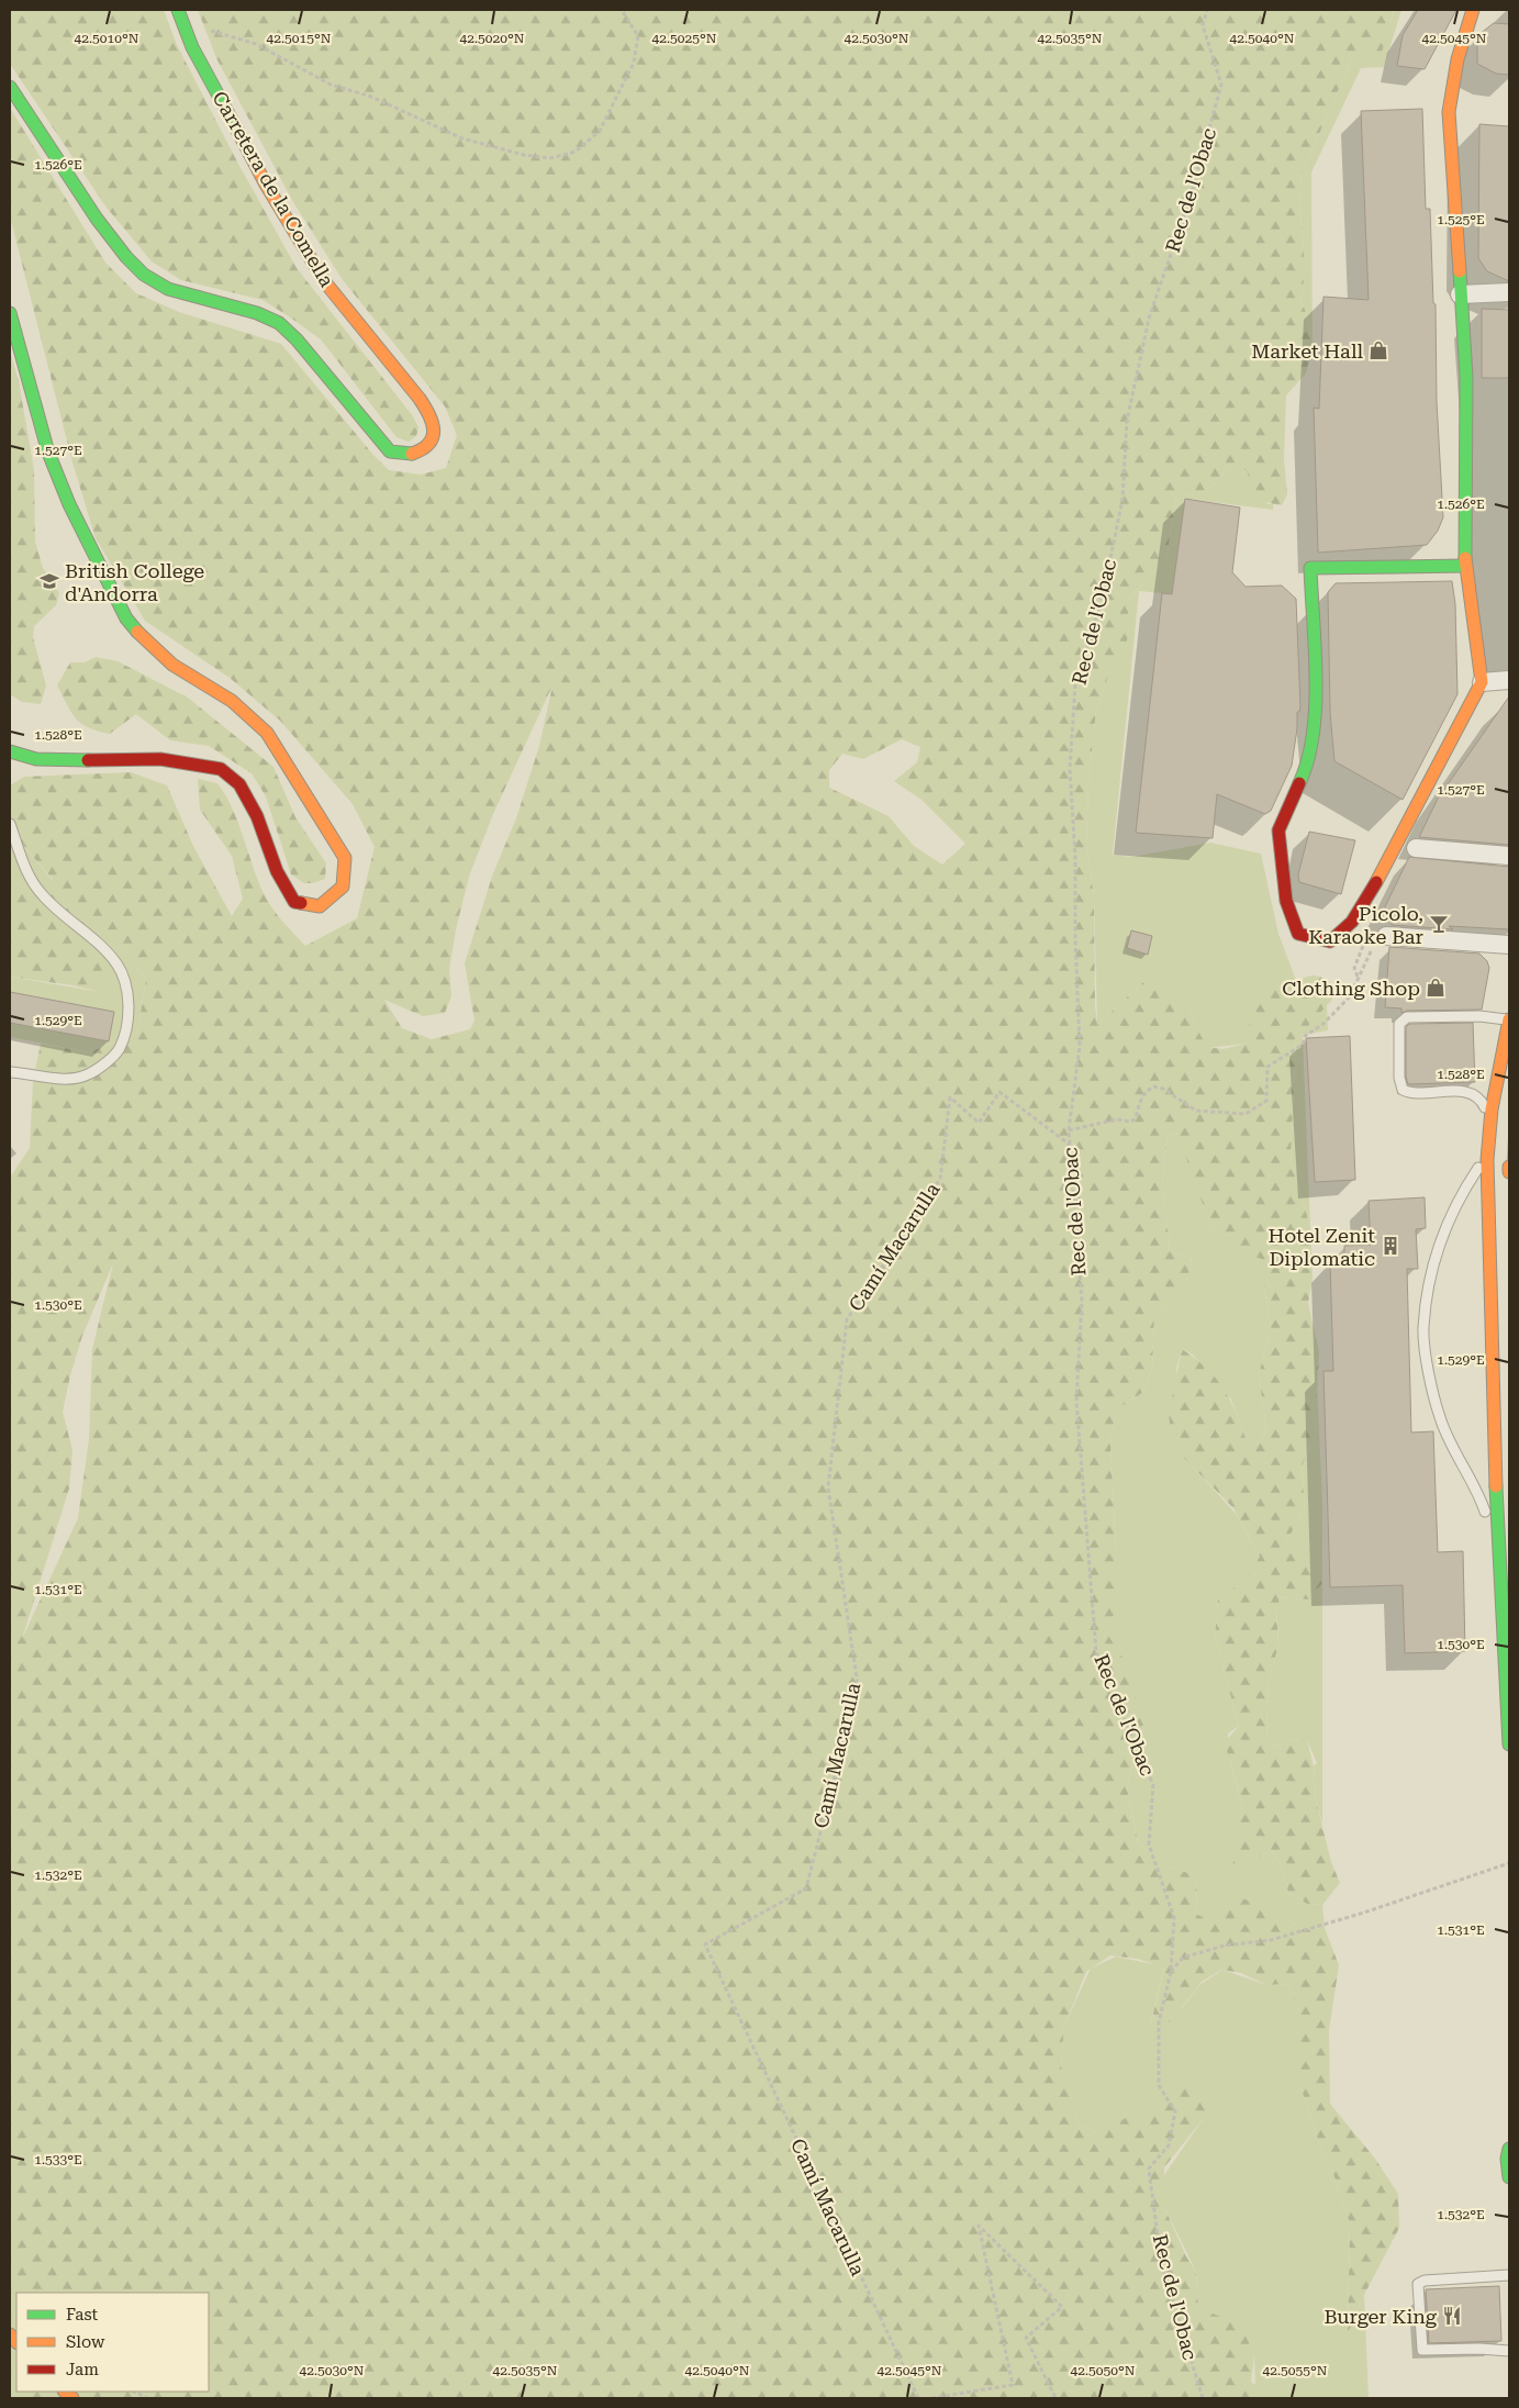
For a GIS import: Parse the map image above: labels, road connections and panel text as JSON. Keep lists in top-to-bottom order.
{
  "streets": {
    "main road": ["Carretera de la Comella"],
    "path": ["Rec de l'Obac", "Camí Macarulla"]
  },
  "crossings": [
    ["Rec de l'Obac", "Camí Macarulla"]
  ],
  "places": {
    "shop": ["Market Hall", "Clothing Shop"],
    "school or university": ["British College d'Andorra"],
    "bar": ["Picolo, Karaoke Bar"],
    "building": ["Hotel Zenit Diplomatic"],
    "restaurant": ["Burger King"]
  },
  "legend": ["Fast", "Slow", "Jam"],
  "coordinates": [
    "42.5010°N",
    "42.5020°N",
    "42.5025°N",
    "42.5030°N",
    "42.5035°N",
    "42.5040°N",
    "42.5045°N",
    "42.5015°N",
    "1.526°E",
    "1.525°E",
    "1.527°E",
    "1.528°E",
    "1.529°E",
    "1.530°E",
    "1.531°E",
    "1.532°E",
    "1.533°E",
    "42.5050°N",
    "42.5055°N"
  ]
}
